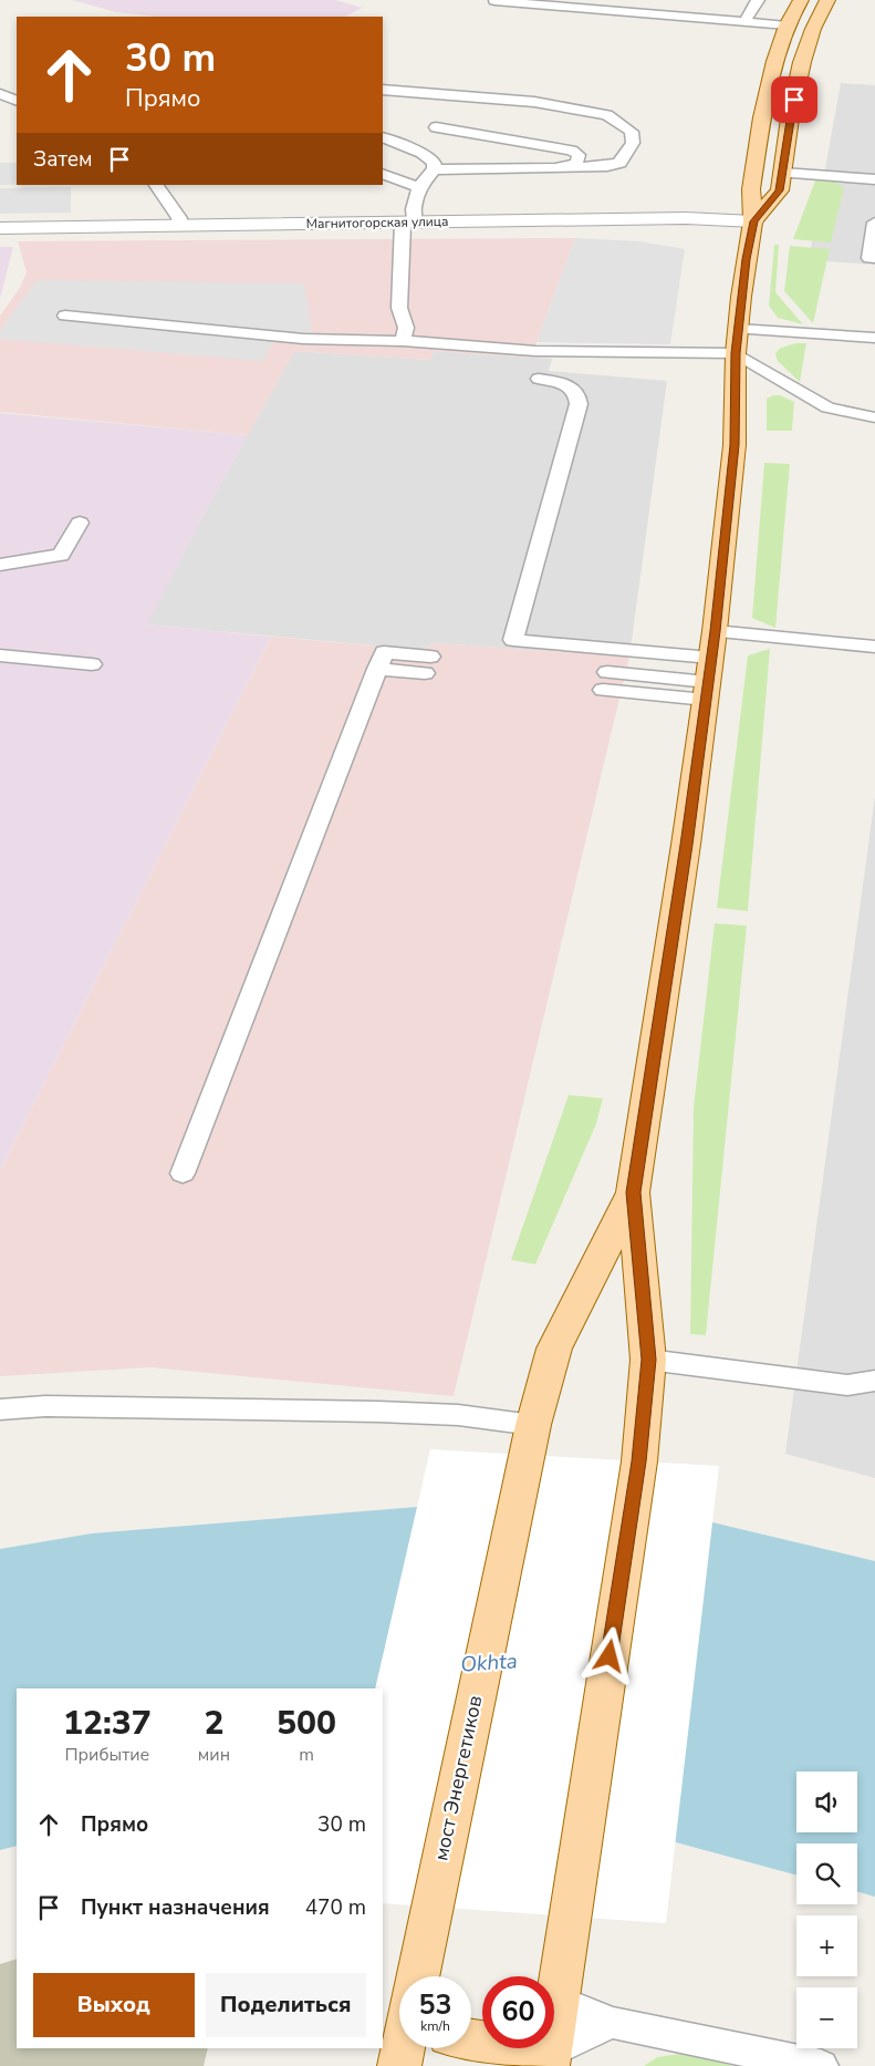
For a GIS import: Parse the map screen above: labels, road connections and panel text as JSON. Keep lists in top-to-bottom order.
{
  "streets": {
    "main road": ["мост Энергетиков"],
    "street": ["Магнитогорская улица"]
  },
  "water": ["Okhta"],
  "page": {
    "turn": ["30 m", "Прямо"],
    "then": "Затем",
    "eta": [
      "12:37",
      "Прибытие",
      "2",
      "мин",
      "500",
      "m"
    ],
    "map_buttons": ["+", "−"],
    "list": [
      {
        "name": "Прямо",
        "value": "30 m"
      },
      {
        "name": "Пункт назначения",
        "value": "470 m"
      }
    ],
    "buttons": ["Выход", "Поделиться"],
    "speed": "53 km/h",
    "limit": "60"
  }
}
